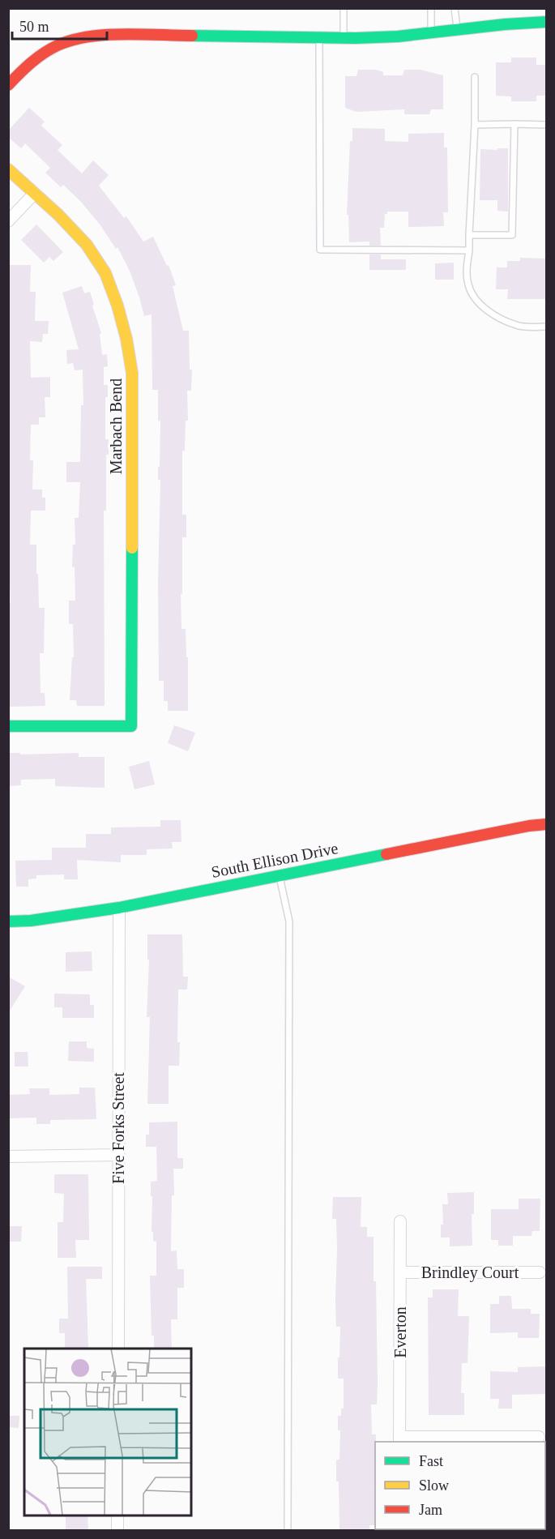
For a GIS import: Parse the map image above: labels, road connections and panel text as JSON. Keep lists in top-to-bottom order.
{
  "streets": {
    "street": [
      "Marbach Bend",
      "South Ellison Drive",
      "Five Forks Street",
      "Brindley Court",
      "Everton"
    ]
  },
  "crossings": [
    ["South Ellison Drive", "Five Forks Street"],
    ["Brindley Court", "Everton"]
  ],
  "legend": ["Fast", "Slow", "Jam"],
  "scale_bar": "50 m"
}
